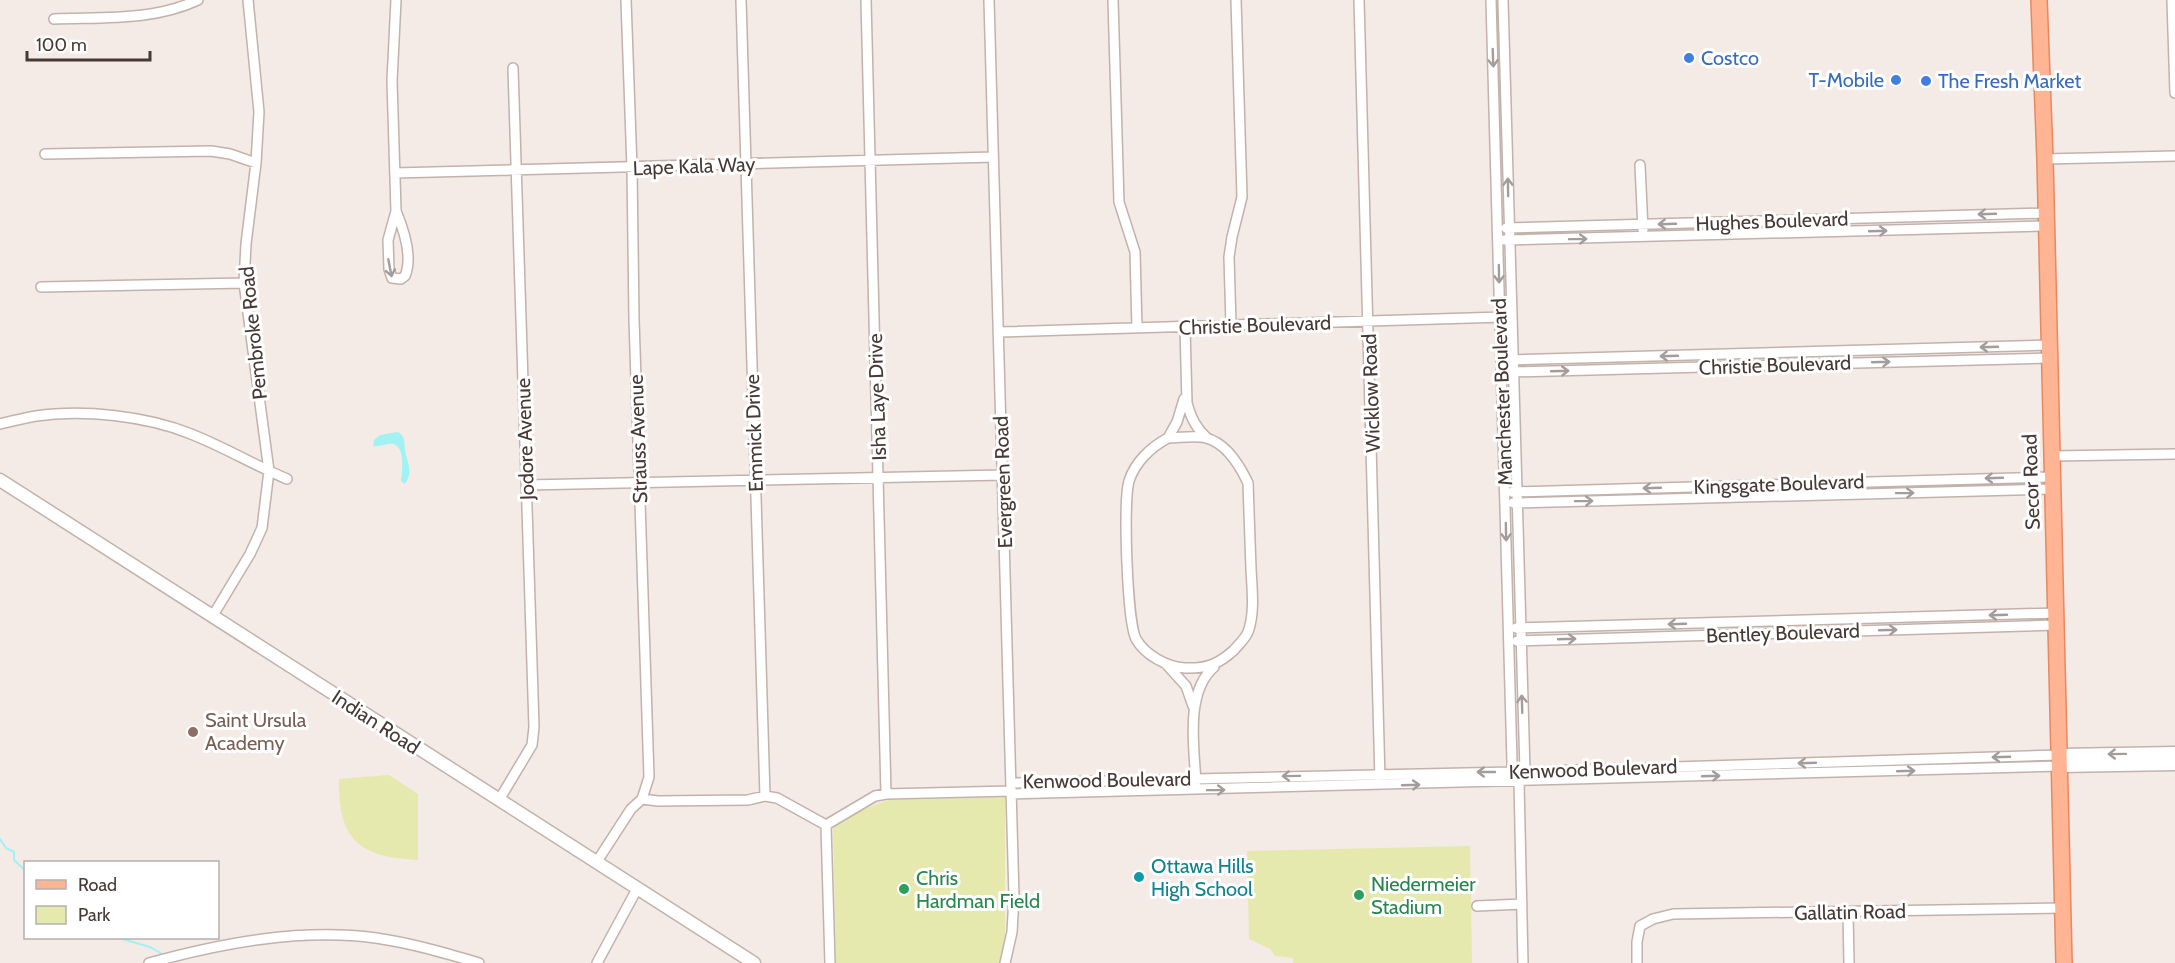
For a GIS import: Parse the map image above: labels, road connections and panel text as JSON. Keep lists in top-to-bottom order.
{
  "streets": {
    "main road": ["Secor Road"],
    "street": [
      "Lape Kala Way",
      "Hughes Boulevard",
      "Christie Boulevard",
      "Pembroke Road",
      "Manchester Boulevard",
      "Wicklow Road",
      "Isha Laye Drive",
      "Emmick Drive",
      "Jodore Avenue",
      "Strauss Avenue",
      "Evergreen Road",
      "Kingsgate Boulevard",
      "Bentley Boulevard",
      "Indian Road",
      "Kenwood Boulevard",
      "Gallatin Road"
    ]
  },
  "crossings": [
    ["Lape Kala Way", "Isha Laye Drive"],
    ["Lape Kala Way", "Emmick Drive"],
    ["Lape Kala Way", "Jodore Avenue"],
    ["Lape Kala Way", "Strauss Avenue"],
    ["Lape Kala Way", "Evergreen Road"],
    ["Hughes Boulevard", "Manchester Boulevard"],
    ["Hughes Boulevard", "Secor Road"],
    ["Christie Boulevard", "Manchester Boulevard"],
    ["Christie Boulevard", "Wicklow Road"],
    ["Christie Boulevard", "Evergreen Road"],
    ["Christie Boulevard", "Secor Road"],
    ["Pembroke Road", "Indian Road"],
    ["Manchester Boulevard", "Kingsgate Boulevard"],
    ["Manchester Boulevard", "Bentley Boulevard"],
    ["Manchester Boulevard", "Kenwood Boulevard"],
    ["Wicklow Road", "Kenwood Boulevard"],
    ["Jodore Avenue", "Indian Road"],
    ["Strauss Avenue", "Indian Road"],
    ["Evergreen Road", "Kenwood Boulevard"],
    ["Secor Road", "Kingsgate Boulevard"],
    ["Secor Road", "Bentley Boulevard"],
    ["Secor Road", "Kenwood Boulevard"],
    ["Secor Road", "Gallatin Road"]
  ],
  "places": [
    "Costco",
    "T-Mobile",
    "The Fresh Market",
    "Saint Ursula Academy",
    "Ottawa Hills High School",
    "Chris Hardman Field",
    "Niedermeier Stadium"
  ],
  "legend": ["Road", "Park"],
  "scale_bar": "100 m"
}
